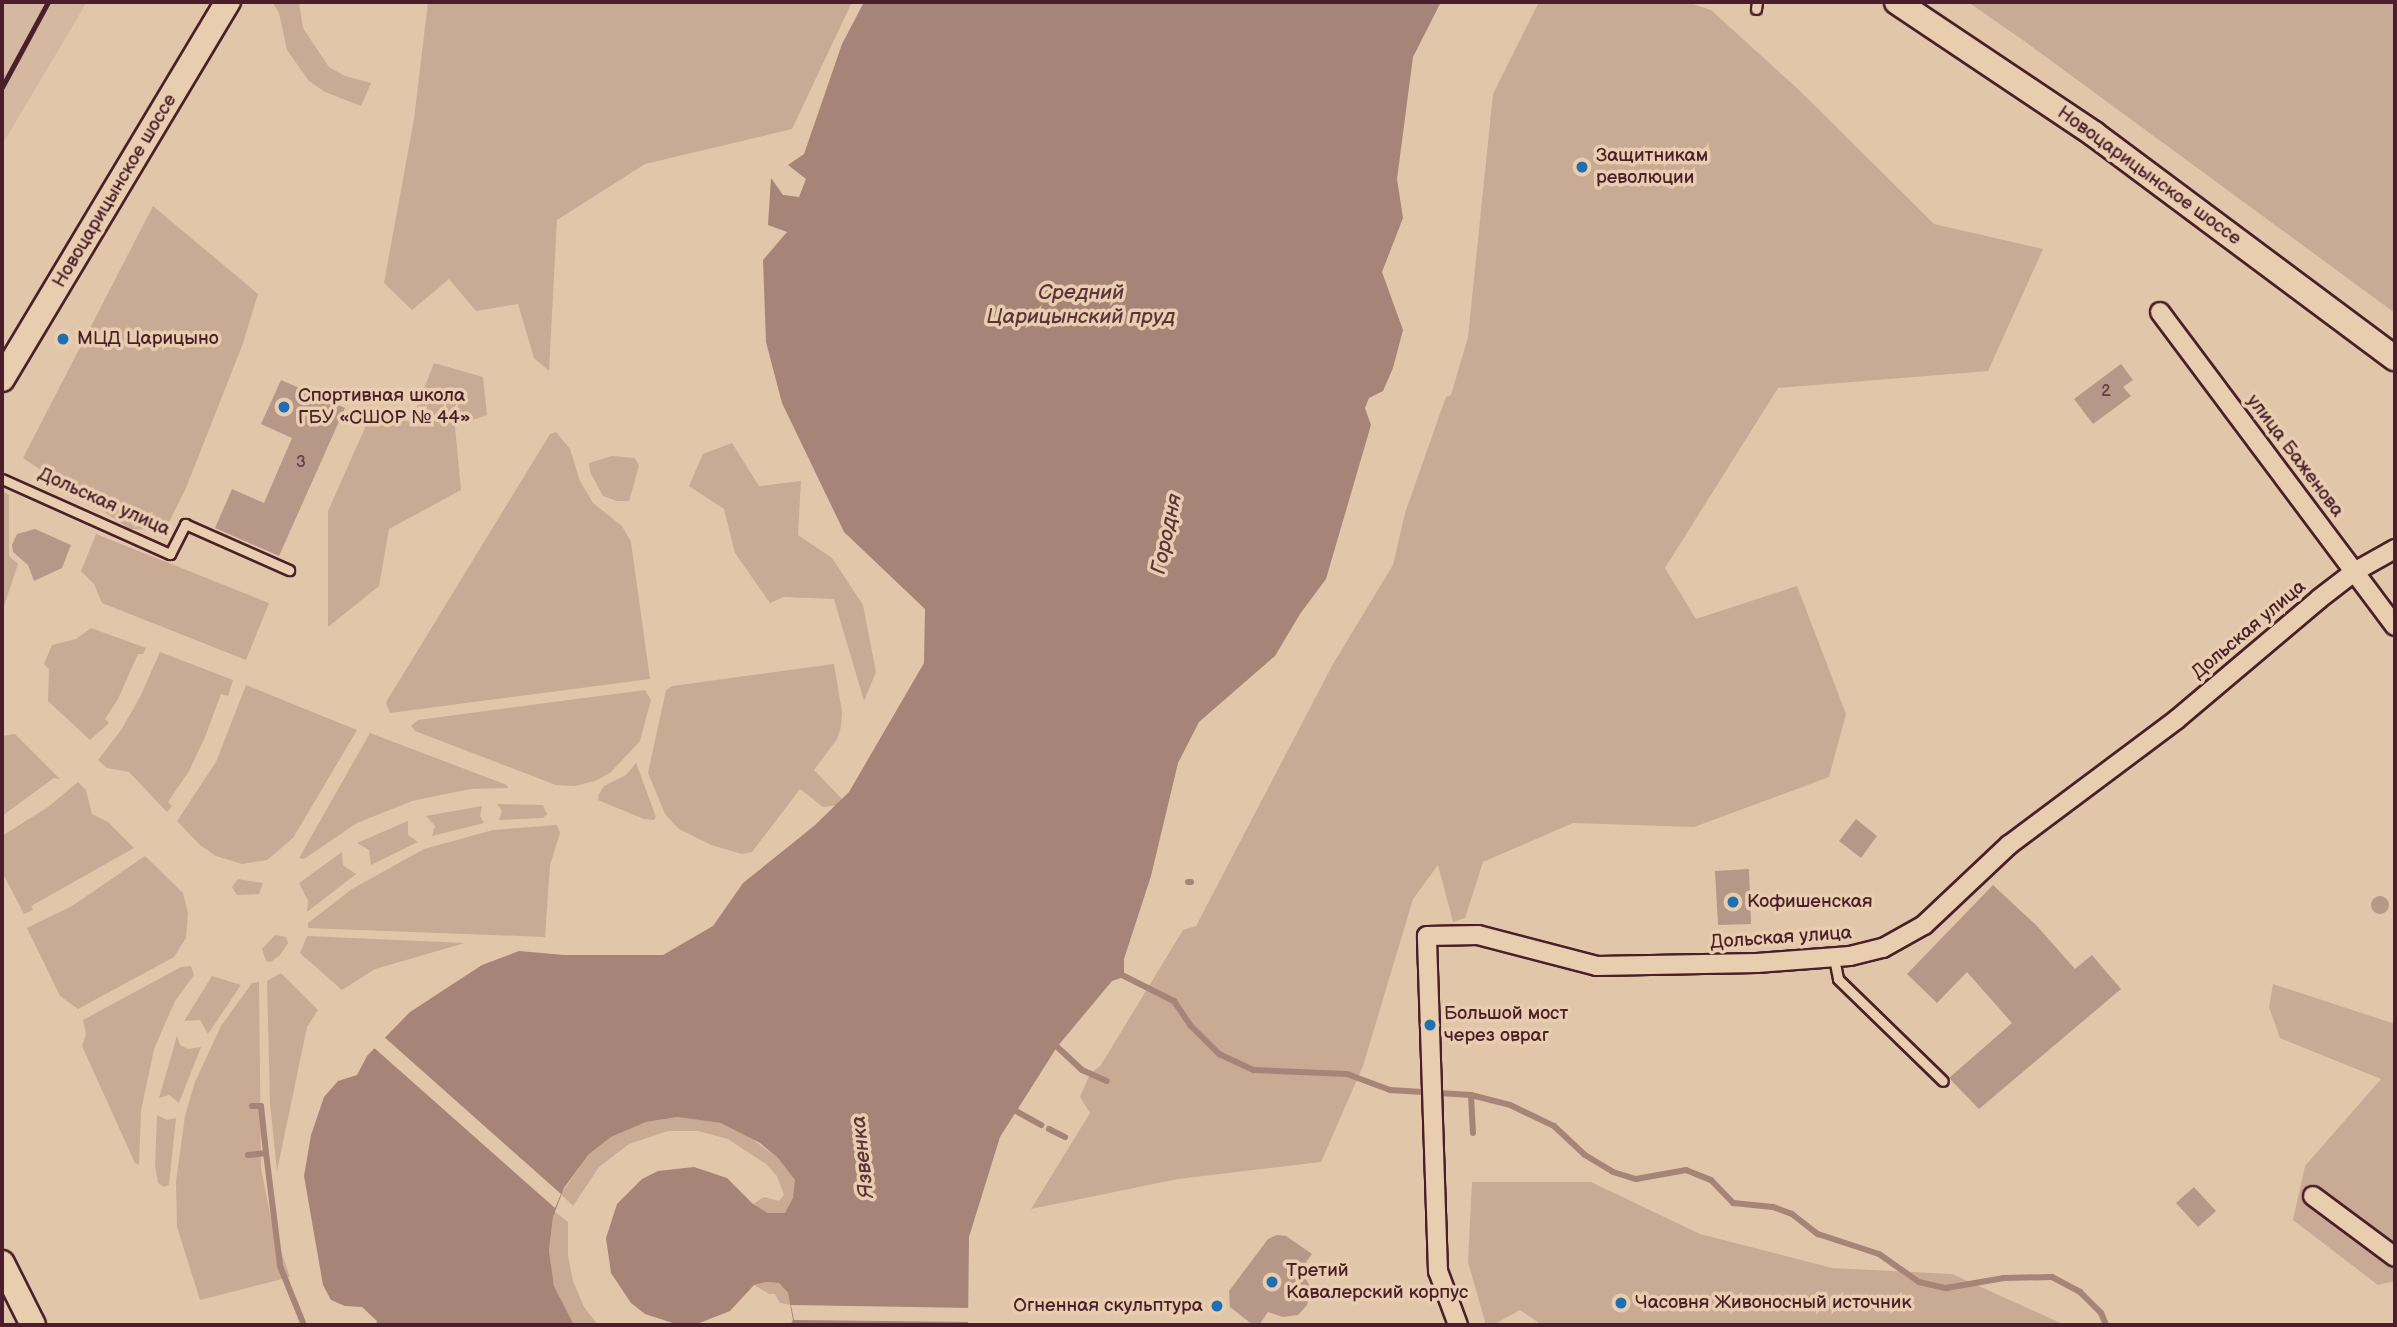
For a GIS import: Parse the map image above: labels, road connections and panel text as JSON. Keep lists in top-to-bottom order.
{
  "streets": {
    "main road": ["Новоцарицынское шоссе"],
    "street": ["улица Баженова", "Дольская улица"]
  },
  "crossings": [
    ["улица Баженова", "Дольская улица"]
  ],
  "water": ["Средний Царицынский пруд", "Городня", "Язвенка"],
  "places": [
    "Защитникам революции",
    "МЦД Царицыно",
    "Спортивная школа ГБУ «СШОР № 44»",
    "Кофишенская",
    "Большой мост через овраг",
    "Третий Кавалерский корпус",
    "Часовня Живоносный источник",
    "Огненная скульптура"
  ],
  "house_numbers": ["2", "3"]
}
